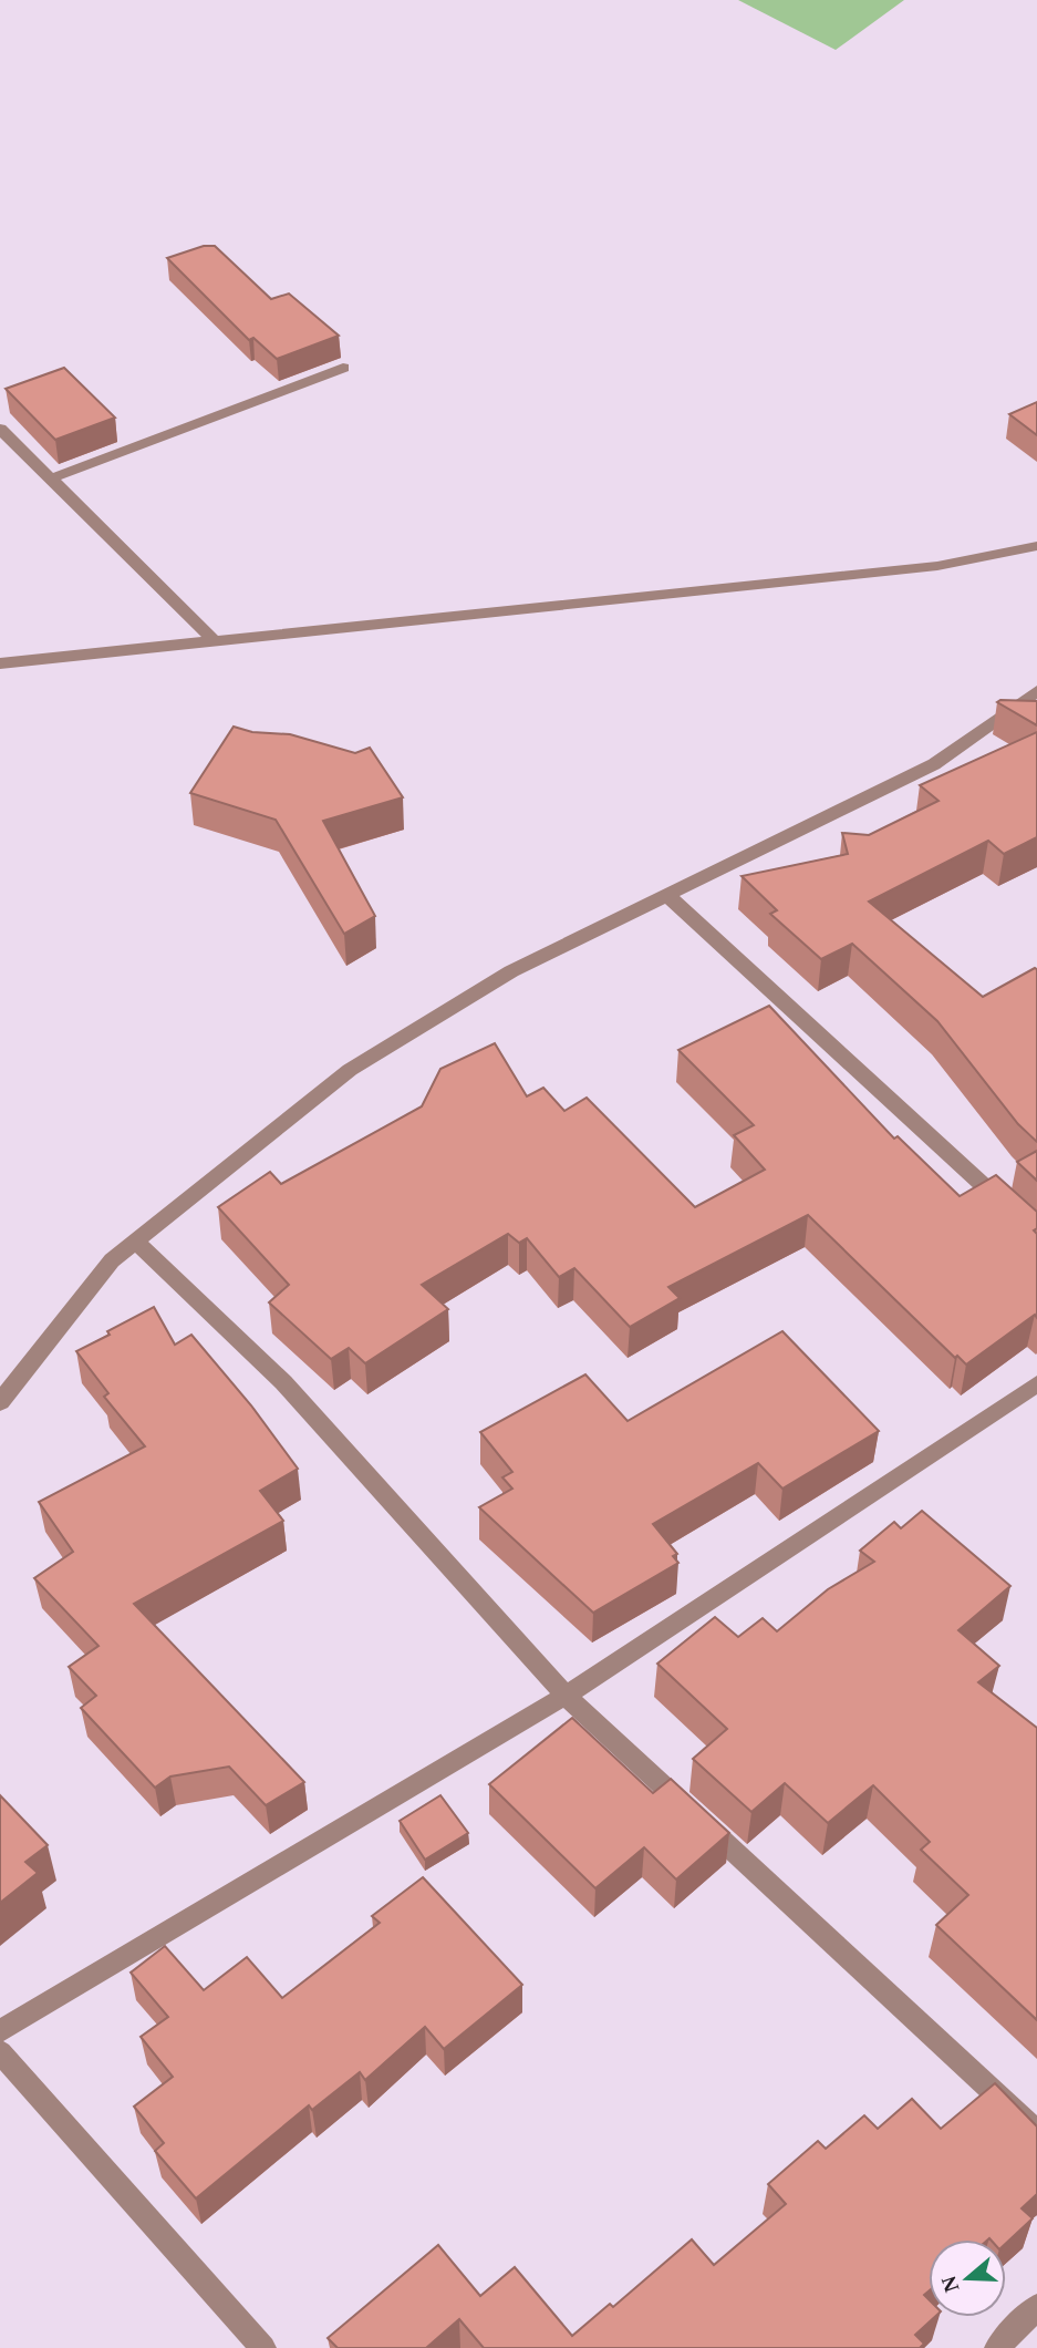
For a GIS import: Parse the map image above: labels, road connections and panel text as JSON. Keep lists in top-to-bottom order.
{
  "north": "left"
}
